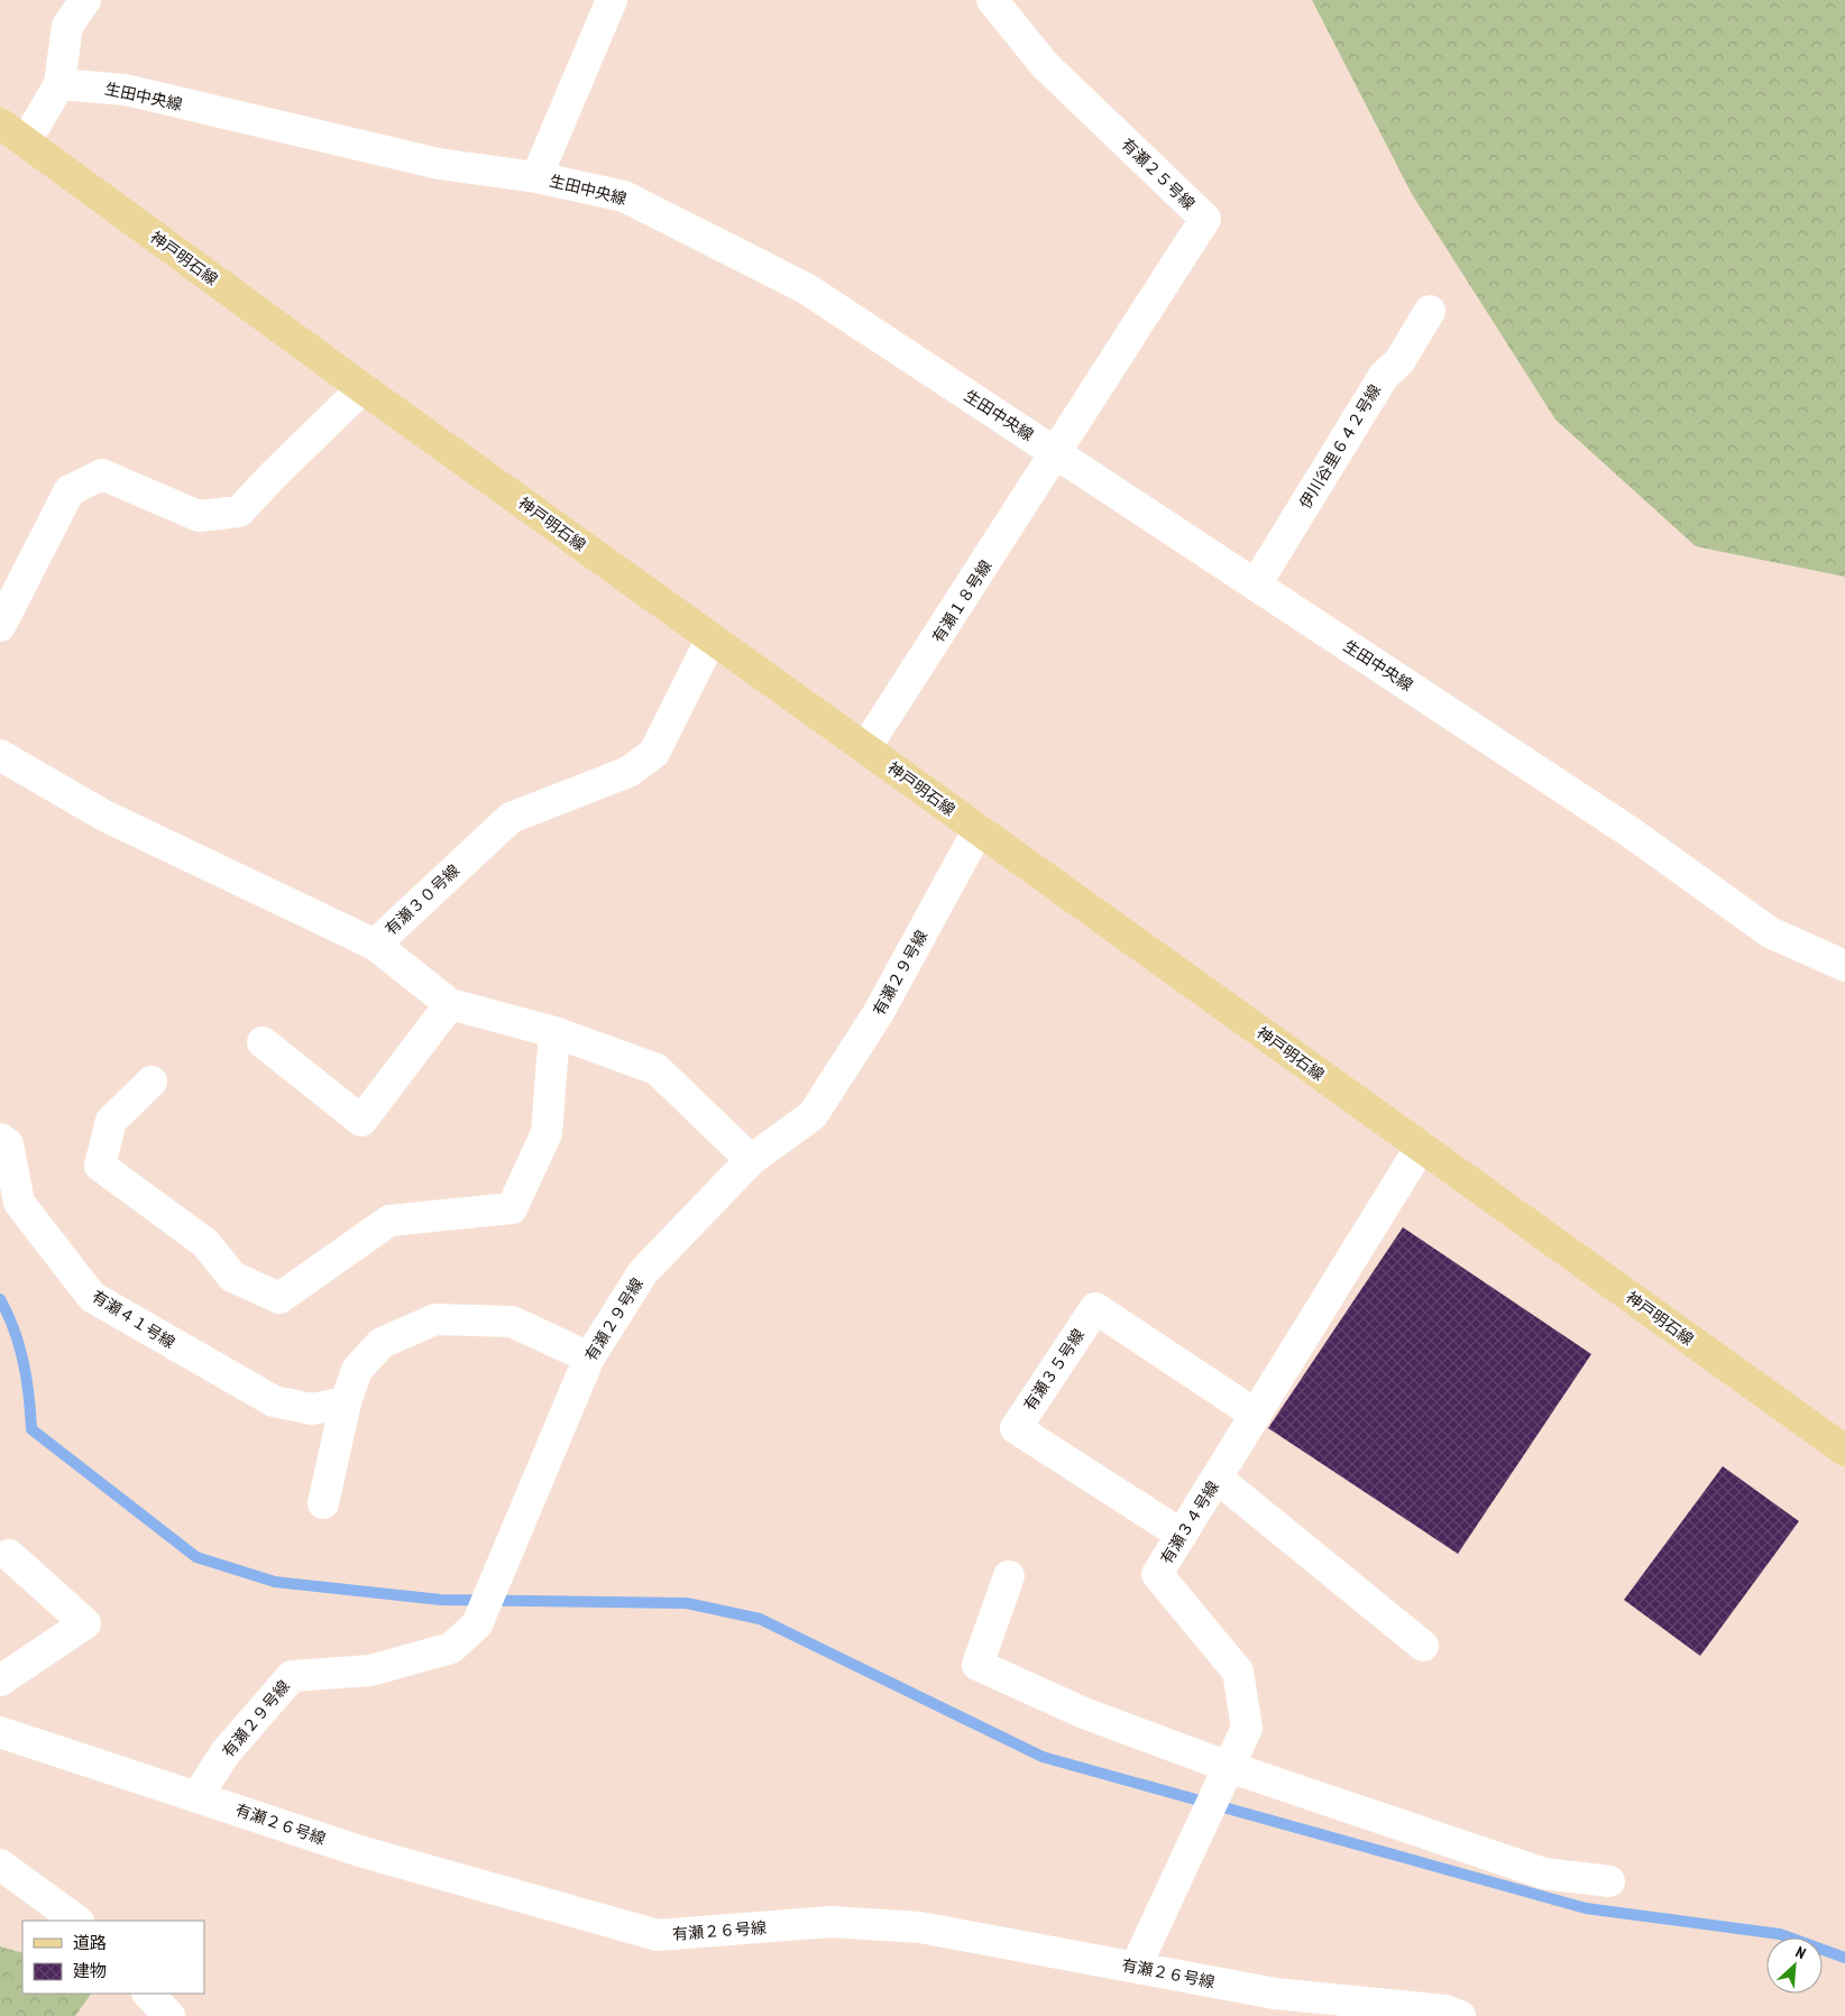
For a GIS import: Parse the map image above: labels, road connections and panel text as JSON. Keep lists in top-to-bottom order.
{
  "streets": {
    "main road": ["神戸明石線"],
    "street": [
      "生田中央線",
      "有瀬２５号線",
      "伊川谷里６４２号線",
      "有瀬１８号線",
      "有瀬３０号線",
      "有瀬２９号線",
      "有瀬４１号線",
      "有瀬３５号線",
      "有瀬３４号線",
      "有瀬２６号線"
    ]
  },
  "crossings": [
    ["生田中央線", "有瀬２５号線"],
    ["生田中央線", "伊川谷里６４２号線"],
    ["生田中央線", "有瀬１８号線"],
    ["有瀬２５号線", "有瀬１８号線"],
    ["神戸明石線", "有瀬１８号線"],
    ["神戸明石線", "有瀬３０号線"],
    ["神戸明石線", "有瀬２９号線"],
    ["神戸明石線", "有瀬３４号線"],
    ["有瀬３０号線", "有瀬２９号線"],
    ["有瀬２９号線", "有瀬２６号線"],
    ["有瀬３５号線", "有瀬３４号線"],
    ["有瀬３４号線", "有瀬２６号線"]
  ],
  "legend": ["道路", "建物"],
  "north": "top right"
}
